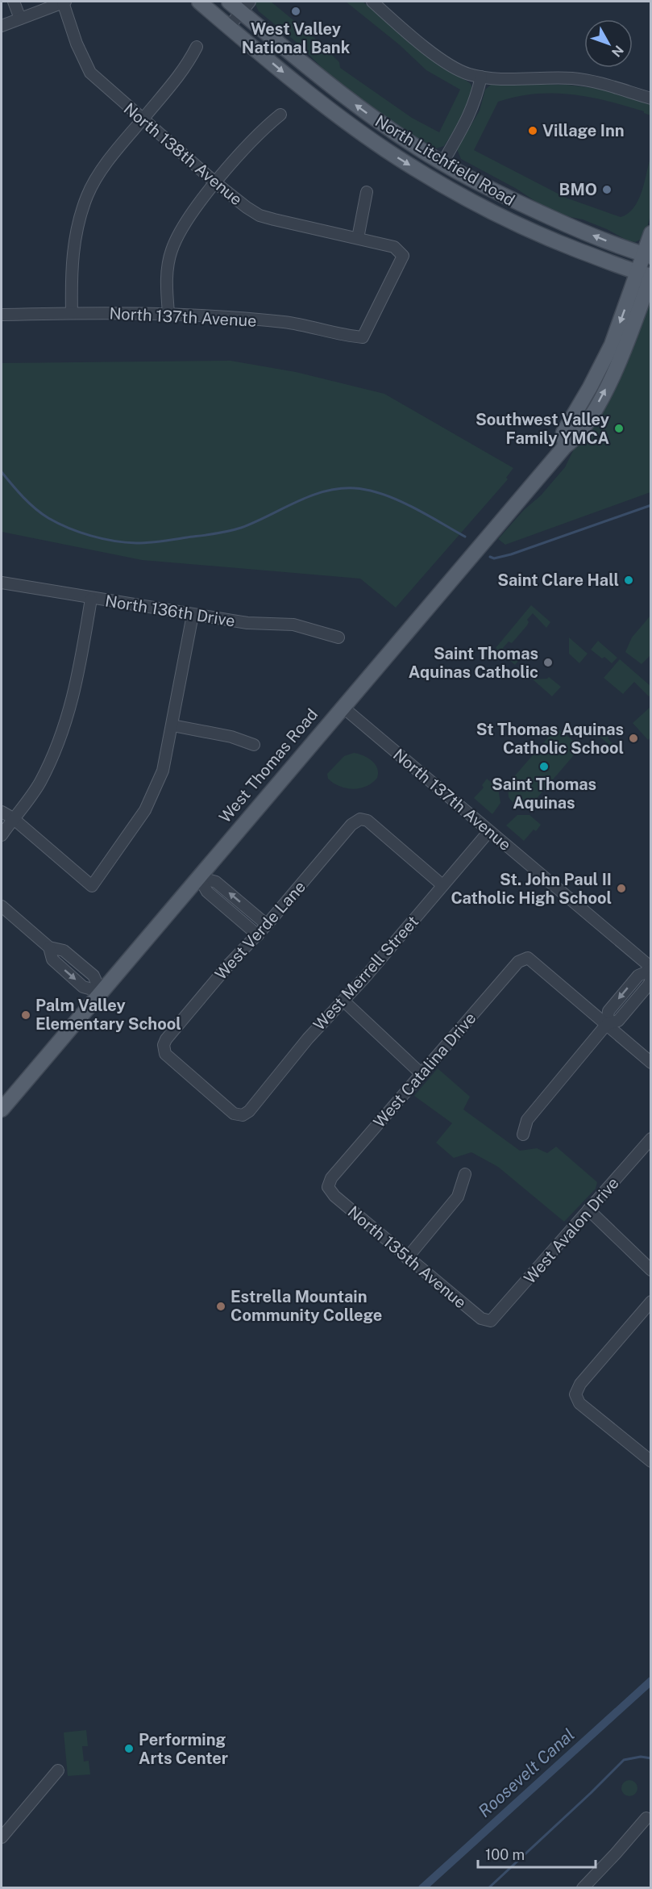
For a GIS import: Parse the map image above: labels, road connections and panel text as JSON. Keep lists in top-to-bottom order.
{
  "streets": {
    "main road": ["North Litchfield Road", "West Thomas Road"],
    "street": [
      "North 138th Avenue",
      "North 137th Avenue",
      "North 136th Drive",
      "West Verde Lane",
      "West Merrell Street",
      "West Catalina Drive",
      "West Avalon Drive",
      "North 135th Avenue"
    ]
  },
  "crossings": [
    ["North 138th Avenue", "North 137th Avenue"],
    ["North Litchfield Road", "West Thomas Road"],
    ["North 137th Avenue", "West Thomas Road"],
    ["North 137th Avenue", "West Merrell Street"],
    ["West Verde Lane", "West Merrell Street"],
    ["West Catalina Drive", "North 135th Avenue"],
    ["West Avalon Drive", "North 135th Avenue"]
  ],
  "water": ["Roosevelt Canal"],
  "places": [
    "West Valley National Bank",
    "Village Inn",
    "BMO",
    "Southwest Valley Family YMCA",
    "Saint Clare Hall",
    "Saint Thomas Aquinas Catholic",
    "St Thomas Aquinas Catholic School",
    "Saint Thomas Aquinas",
    "St. John Paul II Catholic High School",
    "Palm Valley Elementary School",
    "Estrella Mountain Community College",
    "Performing Arts Center"
  ],
  "scale_bar": "100 m",
  "north": "bottom right"
}
